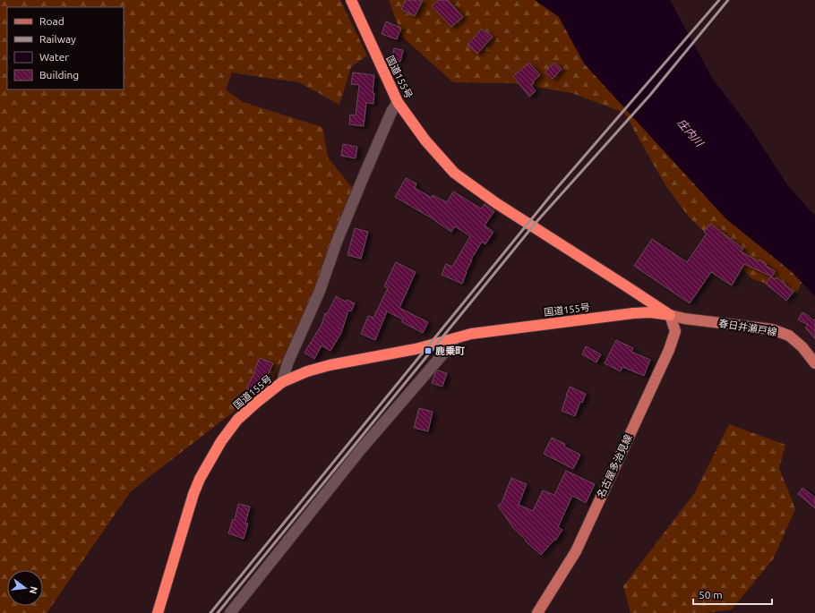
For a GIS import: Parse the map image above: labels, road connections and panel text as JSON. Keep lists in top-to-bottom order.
{
  "streets": {
    "highway": ["国道155号"],
    "main road": ["春日井瀬戸線", "名古屋多治見線"]
  },
  "crossings": [
    ["国道155号", "春日井瀬戸線"],
    ["国道155号", "名古屋多治見線"],
    ["春日井瀬戸線", "名古屋多治見線"]
  ],
  "water": ["庄内川"],
  "places": {
    "transit": ["鹿乗町"]
  },
  "legend": [
    "Road",
    "Railway",
    "Water",
    "Building"
  ],
  "scale_bar": "50 m",
  "north": "right"
}
